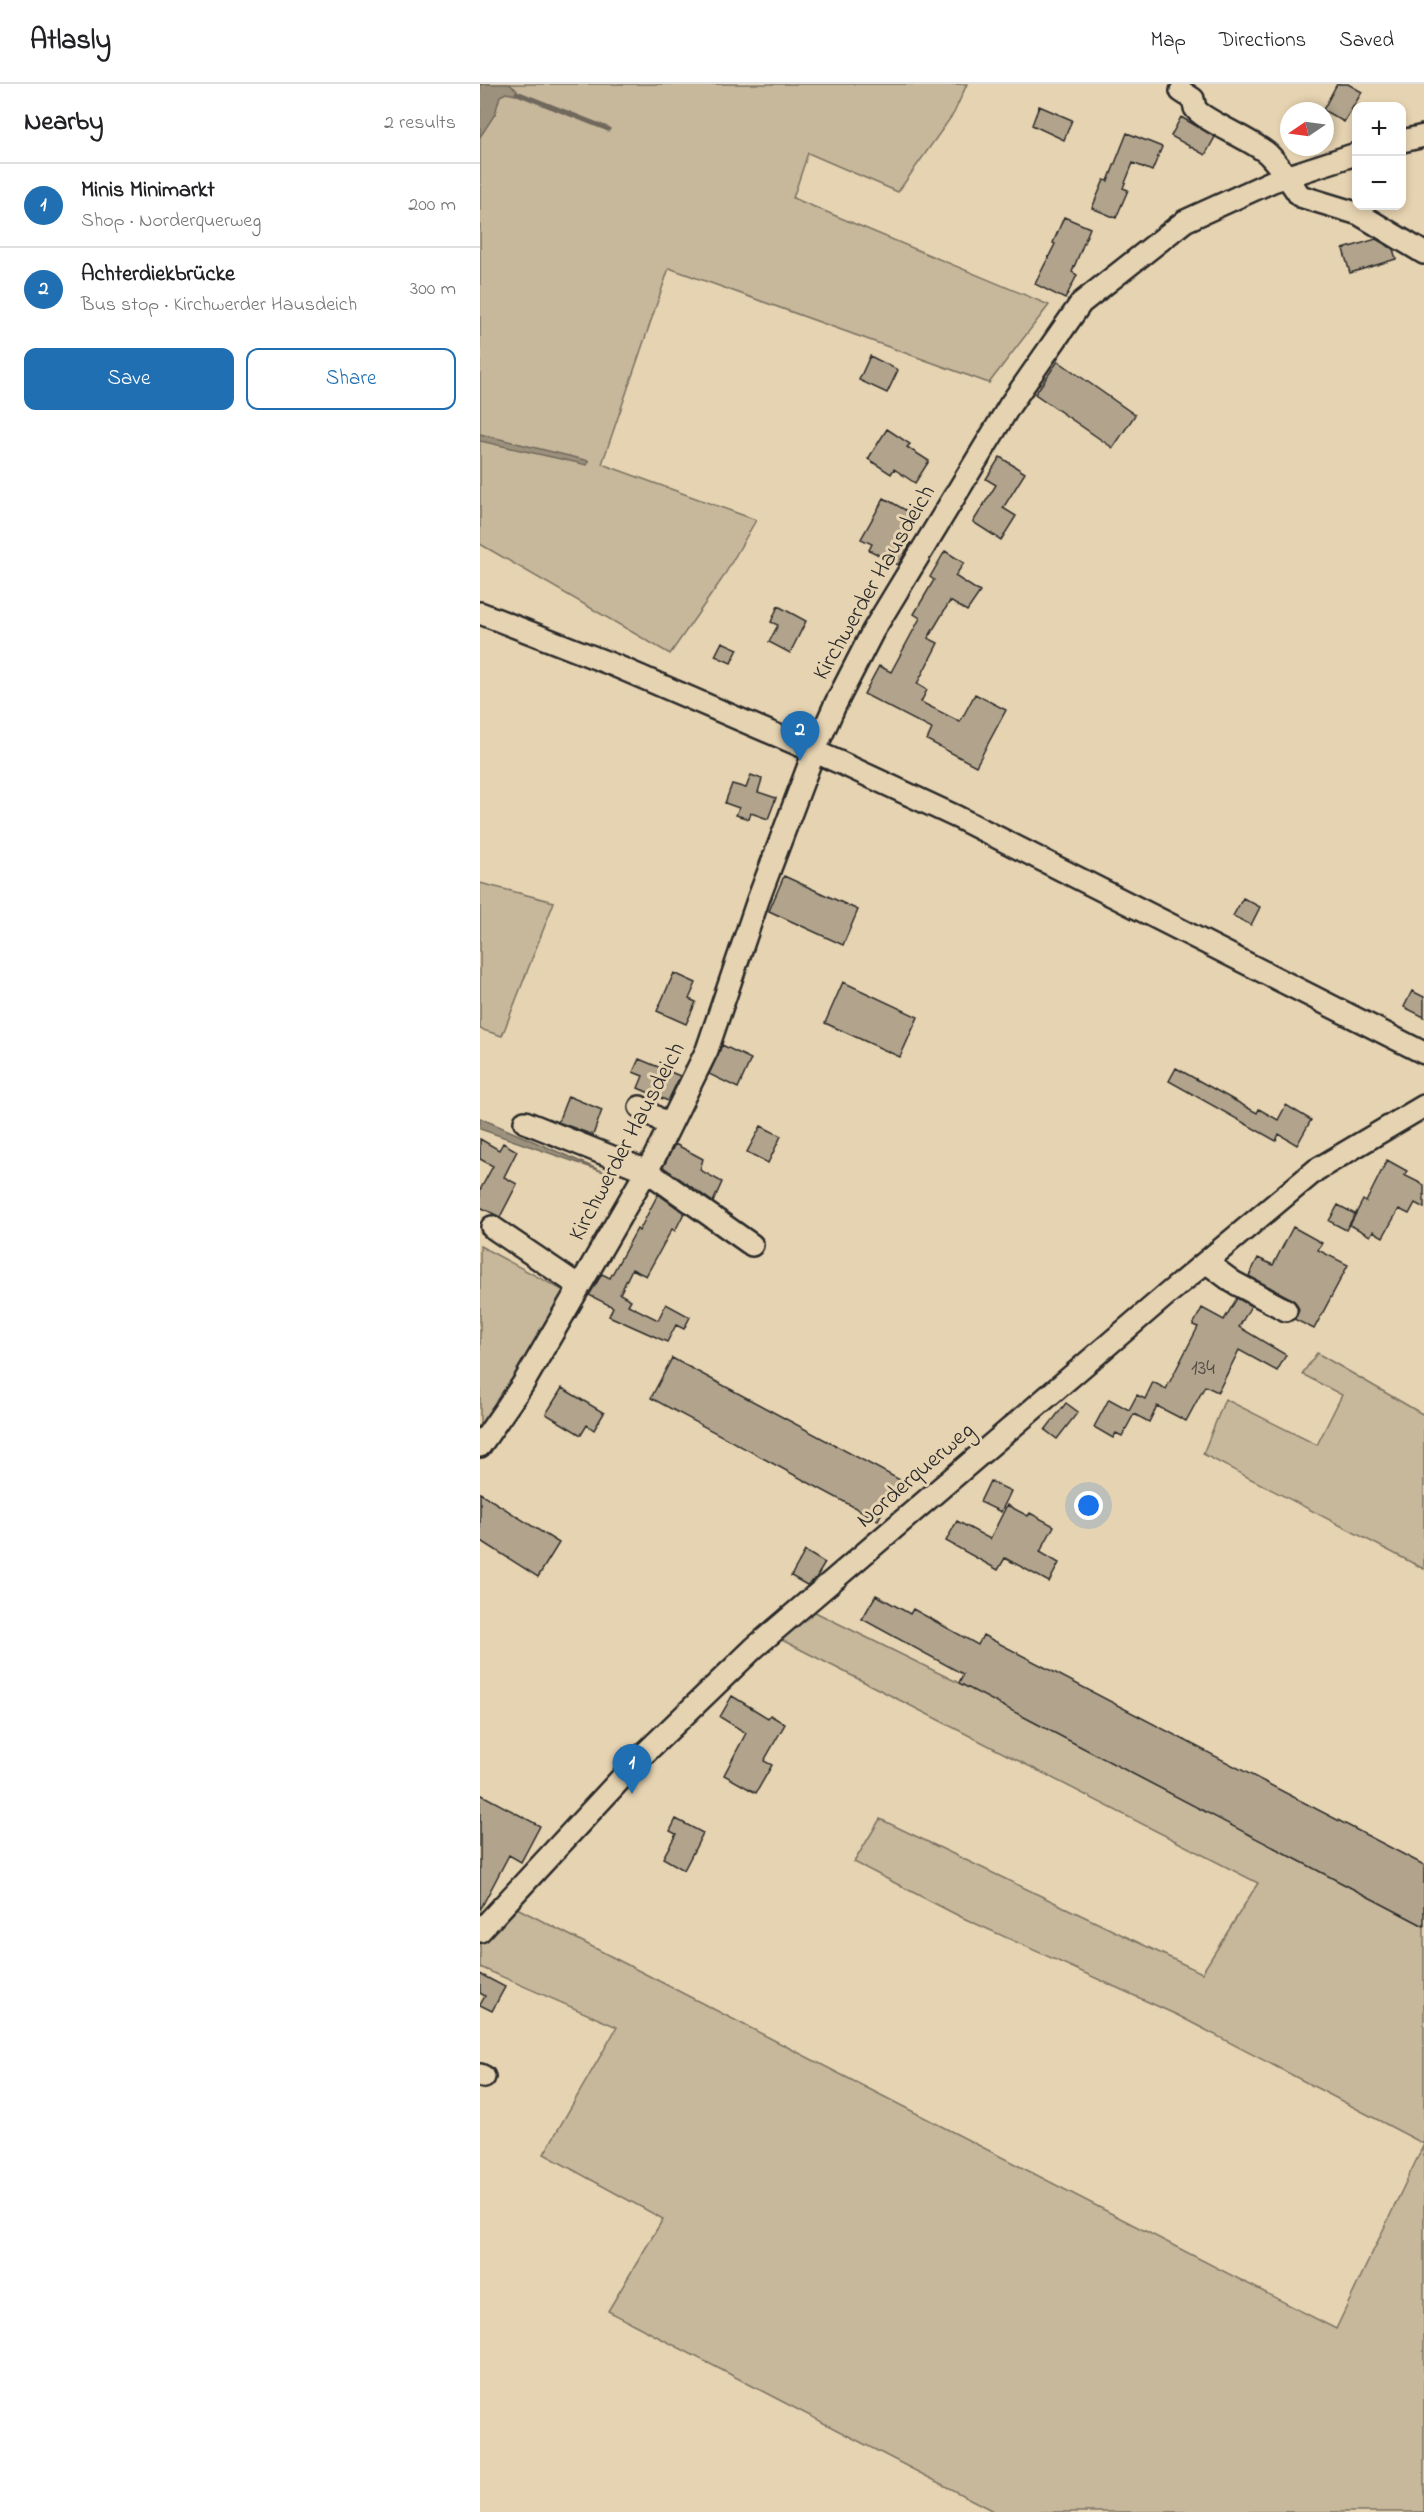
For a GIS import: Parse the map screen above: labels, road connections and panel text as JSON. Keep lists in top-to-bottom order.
{
  "streets": {
    "street": ["Kirchwerder Hausdeich", "Norderquerweg"]
  },
  "house_numbers": ["134"],
  "north": "left",
  "page": {
    "header": "Atlasly",
    "nav": ["Map", "Directions", "Saved"],
    "heading": ["Nearby", "2 results"],
    "map_buttons": ["+", "−"],
    "list": [
      {
        "mark": "1",
        "name": "Minis Minimarkt",
        "note": "Shop · Norderquerweg",
        "value": "200 m"
      },
      {
        "mark": "2",
        "name": "Achterdiekbrücke",
        "note": "Bus stop · Kirchwerder Hausdeich",
        "value": "300 m"
      }
    ],
    "buttons": ["Save", "Share"],
    "pins": ["2", "1"]
  }
}
